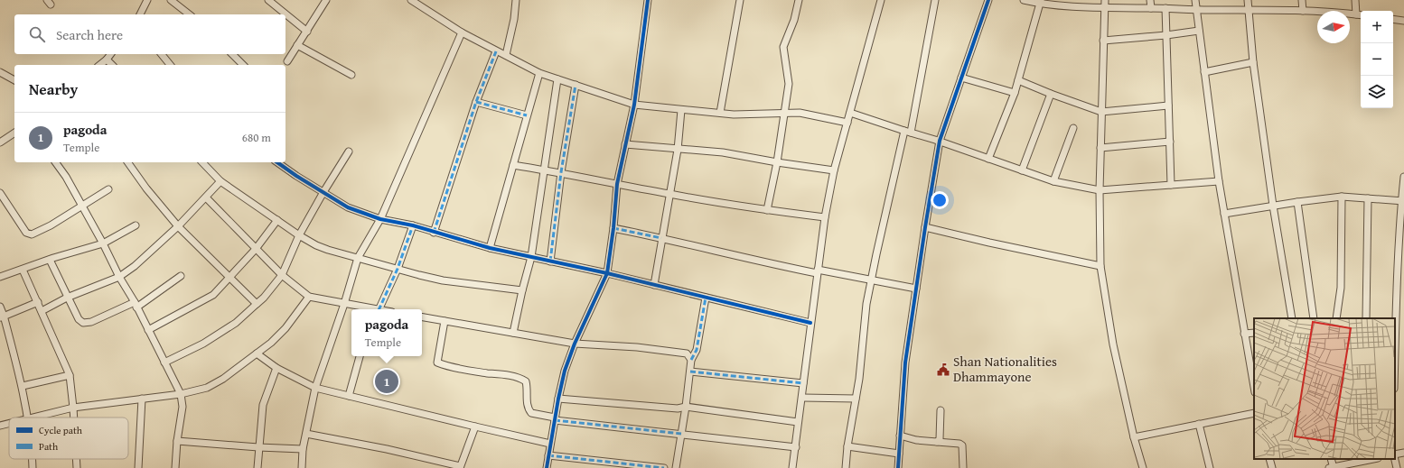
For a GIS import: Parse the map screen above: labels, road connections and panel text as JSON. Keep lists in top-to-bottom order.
{
  "places": {
    "public building": ["Shan Nationalities Dhammayone"]
  },
  "legend": ["Cycle path", "Path"],
  "north": "right",
  "page": {
    "map_buttons": ["+", "−"],
    "search": "Search here",
    "heading": "Nearby",
    "list": [
      {
        "mark": "1",
        "name": "pagoda",
        "note": "Temple",
        "value": "680 m"
      }
    ],
    "popup": ["pagoda", "Temple"],
    "pins": "1"
  }
}
